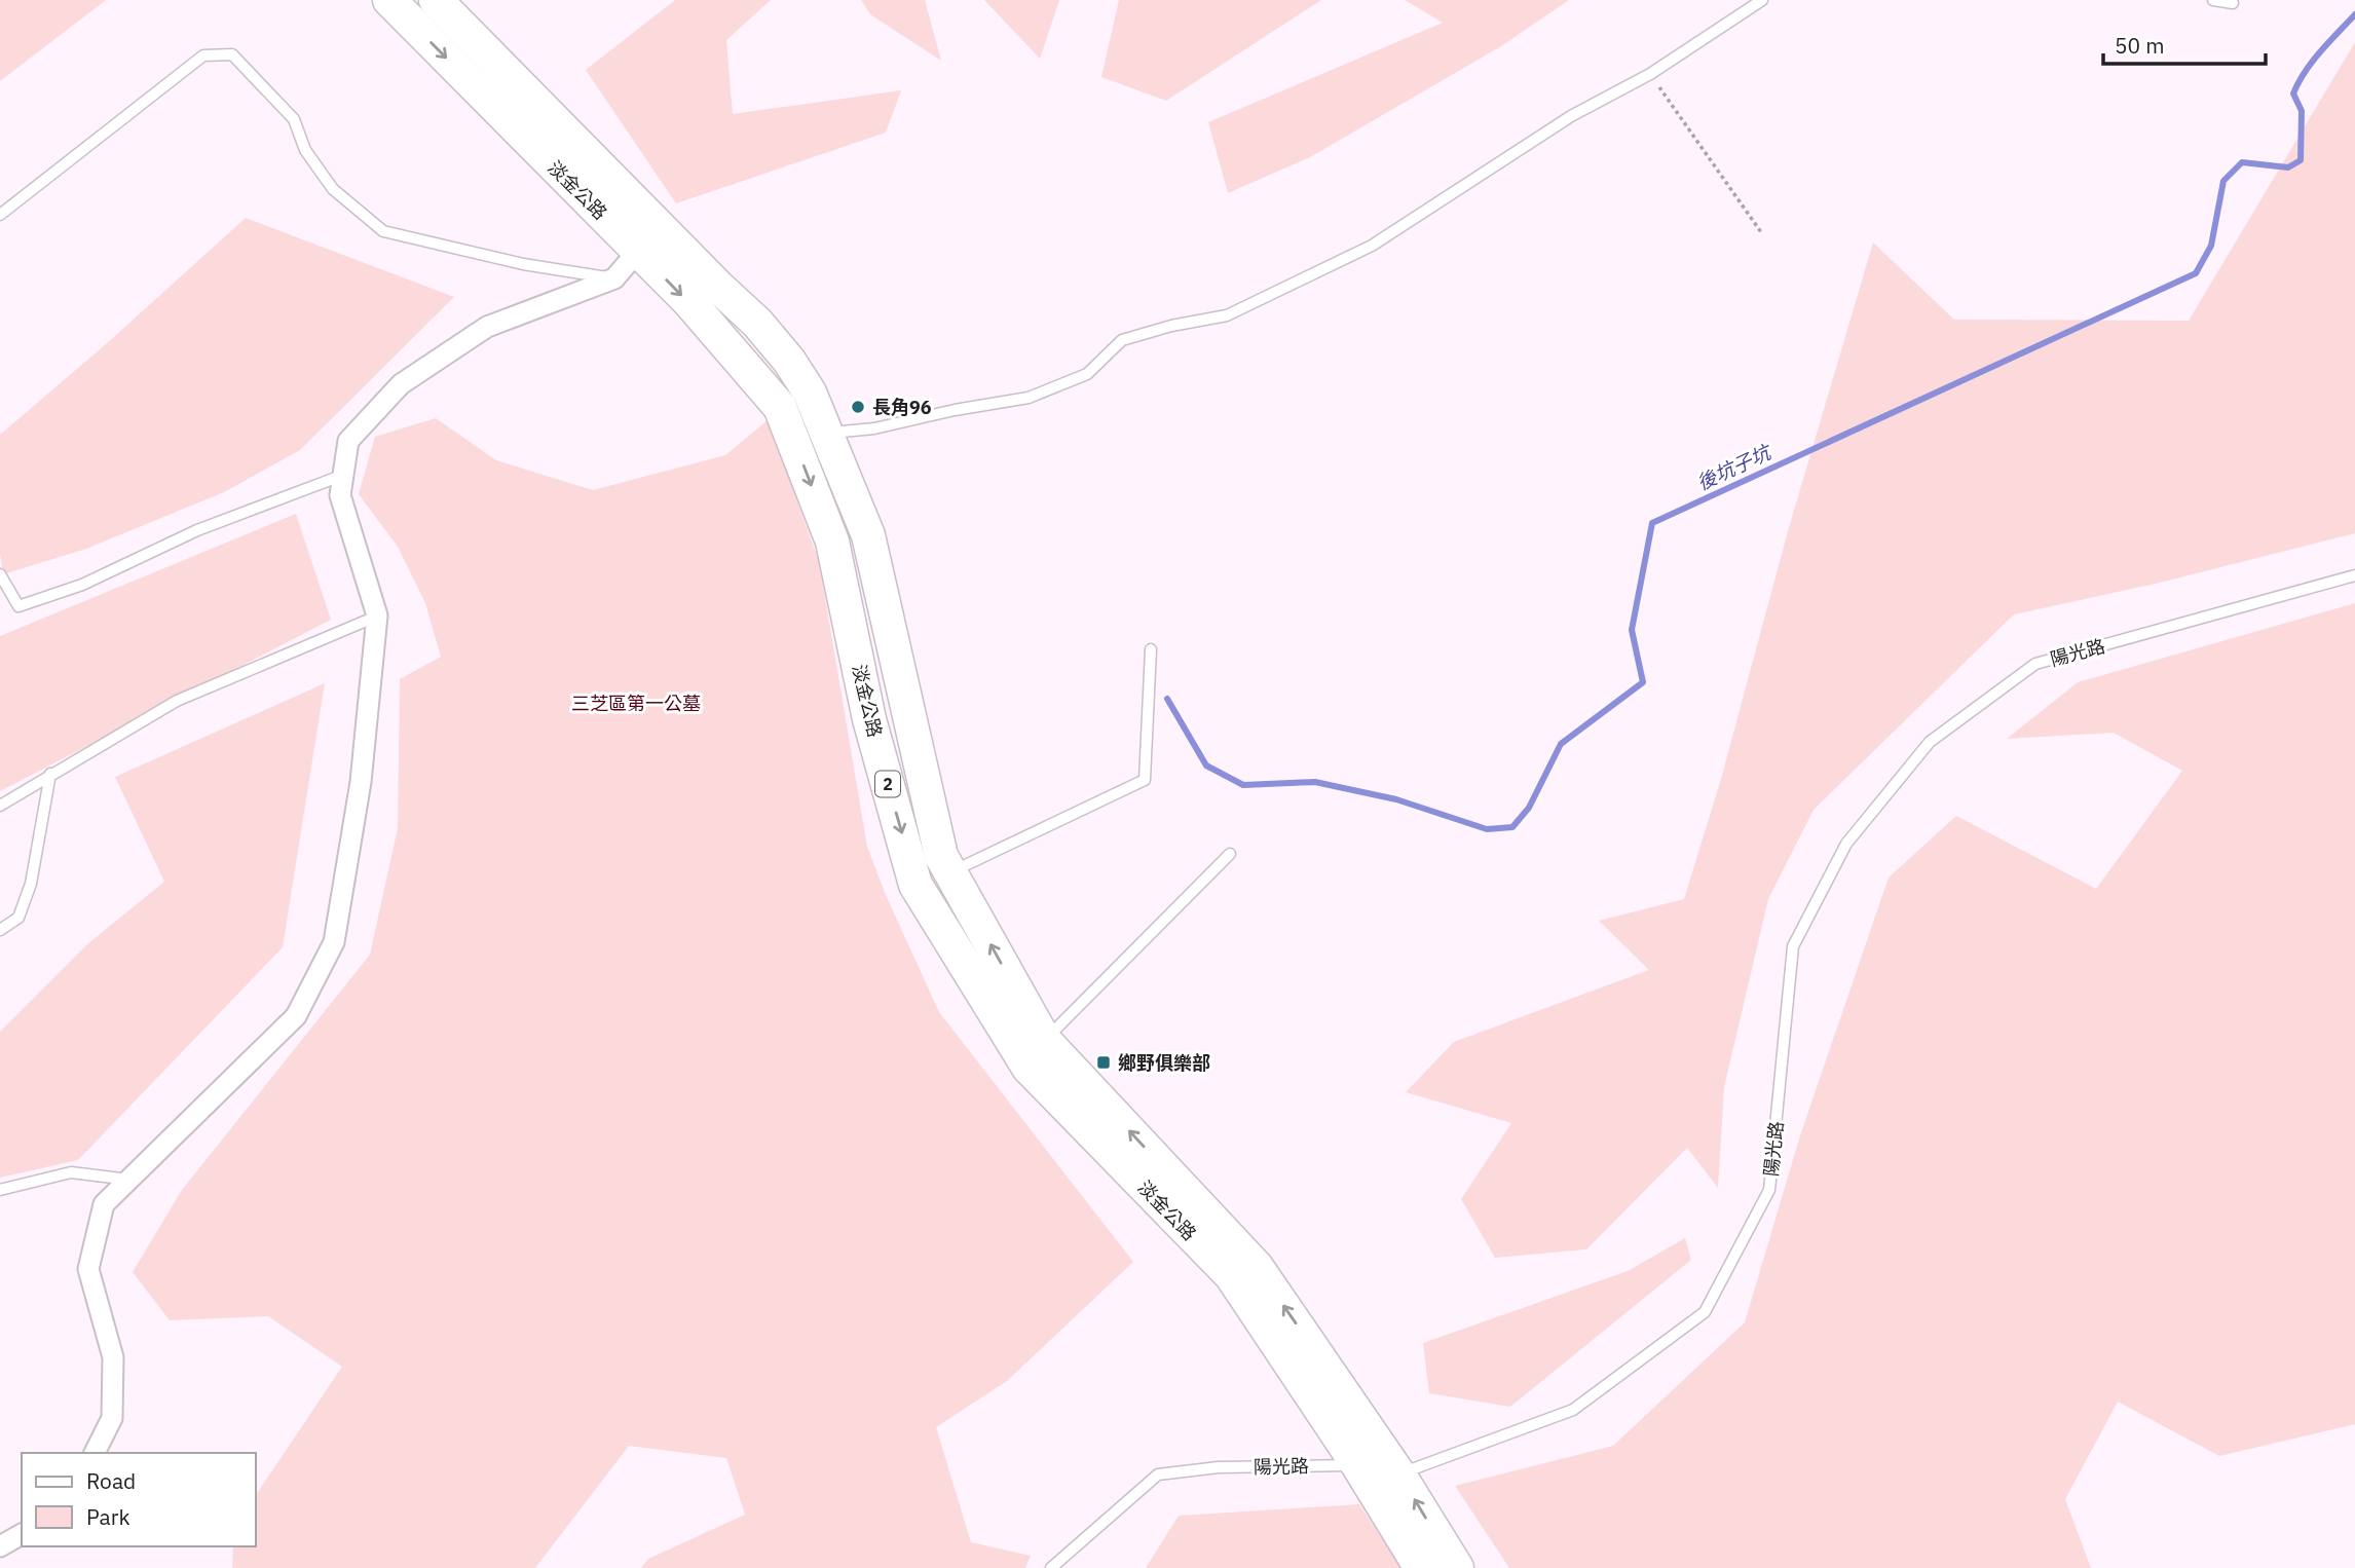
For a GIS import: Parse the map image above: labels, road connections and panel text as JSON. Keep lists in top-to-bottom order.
{
  "streets": {
    "main road": ["淡金公路", "2"],
    "lane": ["陽光路"]
  },
  "crossings": [
    ["淡金公路", "陽光路"]
  ],
  "water": ["後坑子坑"],
  "parks": ["三芝區第一公墓"],
  "places": {
    "other": ["長角96"],
    "transit": ["鄉野俱樂部"]
  },
  "legend": ["Road", "Park"],
  "scale_bar": "50 m"
}
